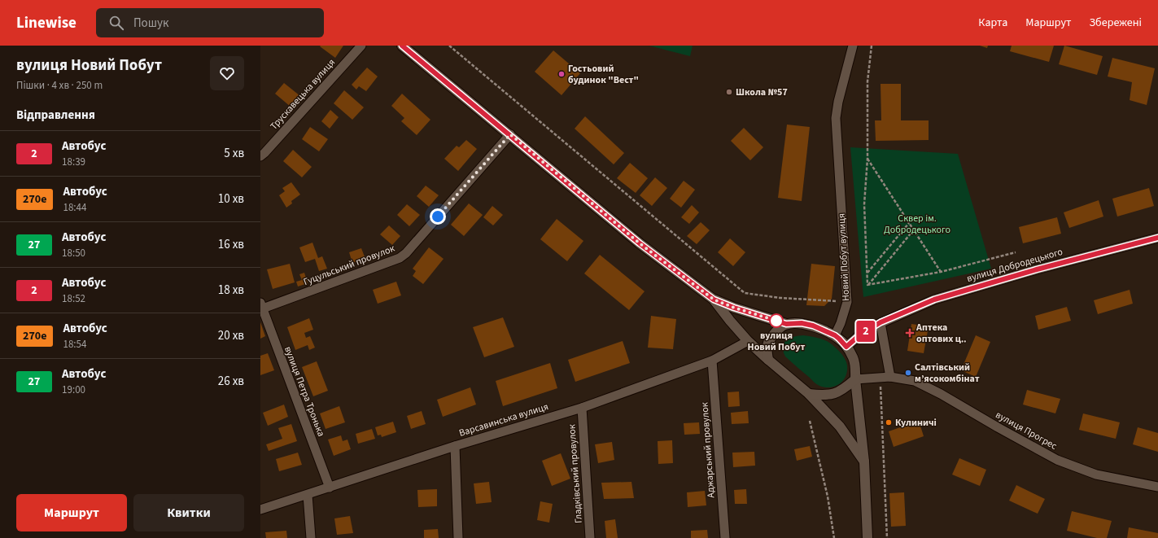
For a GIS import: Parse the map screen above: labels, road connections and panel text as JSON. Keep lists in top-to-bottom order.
{
  "streets": {
    "street": [
      "Трускавецька вулиця",
      "Новий Побут вулиця",
      "Гуцульський провулок",
      "вулиця Добродецького",
      "вулиця Петра Тронька",
      "Варсавинська вулиця",
      "вулиця Прогрес",
      "Аджарський провулок",
      "Гладківський провулок"
    ]
  },
  "crossings": [
    ["Новий Побут вулиця", "вулиця Добродецького"],
    ["Новий Побут вулиця", "вулиця Прогрес"],
    ["Гуцульський провулок", "вулиця Петра Тронька"],
    ["вулиця Добродецького", "вулиця Прогрес"],
    ["вулиця Петра Тронька", "Варсавинська вулиця"],
    ["Варсавинська вулиця", "Аджарський провулок"],
    ["Варсавинська вулиця", "Гладківський провулок"]
  ],
  "parks": ["Сквер ім. Добродецького"],
  "places": {
    "other": [
      "Гостьовий будинок \"Вест\"",
      "Школа №57",
      "вулиця Новий Побут",
      "Салтівський м’ясокомбінат",
      "Кулиничі"
    ],
    "health": ["Аптека оптових ц‥"]
  },
  "lines": ["bus line 2"],
  "page": {
    "header": "Linewise",
    "search": "Пошук",
    "nav": ["Карта", "Маршрут", "Збережені"],
    "heading": [
      ["вулиця Новий Побут", "Пішки · 4 хв · 250 m"],
      "Відправлення"
    ],
    "on_map": "2",
    "list": [
      {
        "mark": "2",
        "name": "Автобус",
        "note": "18:39",
        "value": "5 хв"
      },
      {
        "mark": "270е",
        "name": "Автобус",
        "note": "18:44",
        "value": "10 хв"
      },
      {
        "mark": "27",
        "name": "Автобус",
        "note": "18:50",
        "value": "16 хв"
      },
      {
        "mark": "2",
        "name": "Автобус",
        "note": "18:52",
        "value": "18 хв"
      },
      {
        "mark": "270е",
        "name": "Автобус",
        "note": "18:54",
        "value": "20 хв"
      },
      {
        "mark": "27",
        "name": "Автобус",
        "note": "19:00",
        "value": "26 хв"
      }
    ],
    "buttons": ["Маршрут", "Квитки"]
  }
}
